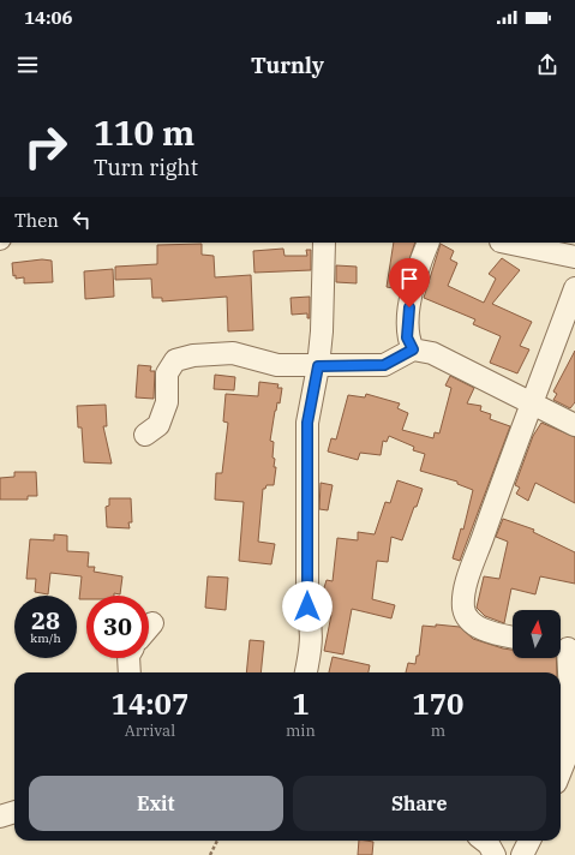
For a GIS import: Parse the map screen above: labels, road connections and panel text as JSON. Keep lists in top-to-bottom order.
{
  "north": "top",
  "page": {
    "status": "14:06",
    "header": "Turnly",
    "turn": ["110 m", "Turn right"],
    "then": "Then",
    "speed": "28 km/h",
    "limit": "30",
    "eta": [
      "14:07",
      "Arrival",
      "1",
      "min",
      "170",
      "m"
    ],
    "buttons": ["Exit", "Share"]
  }
}
